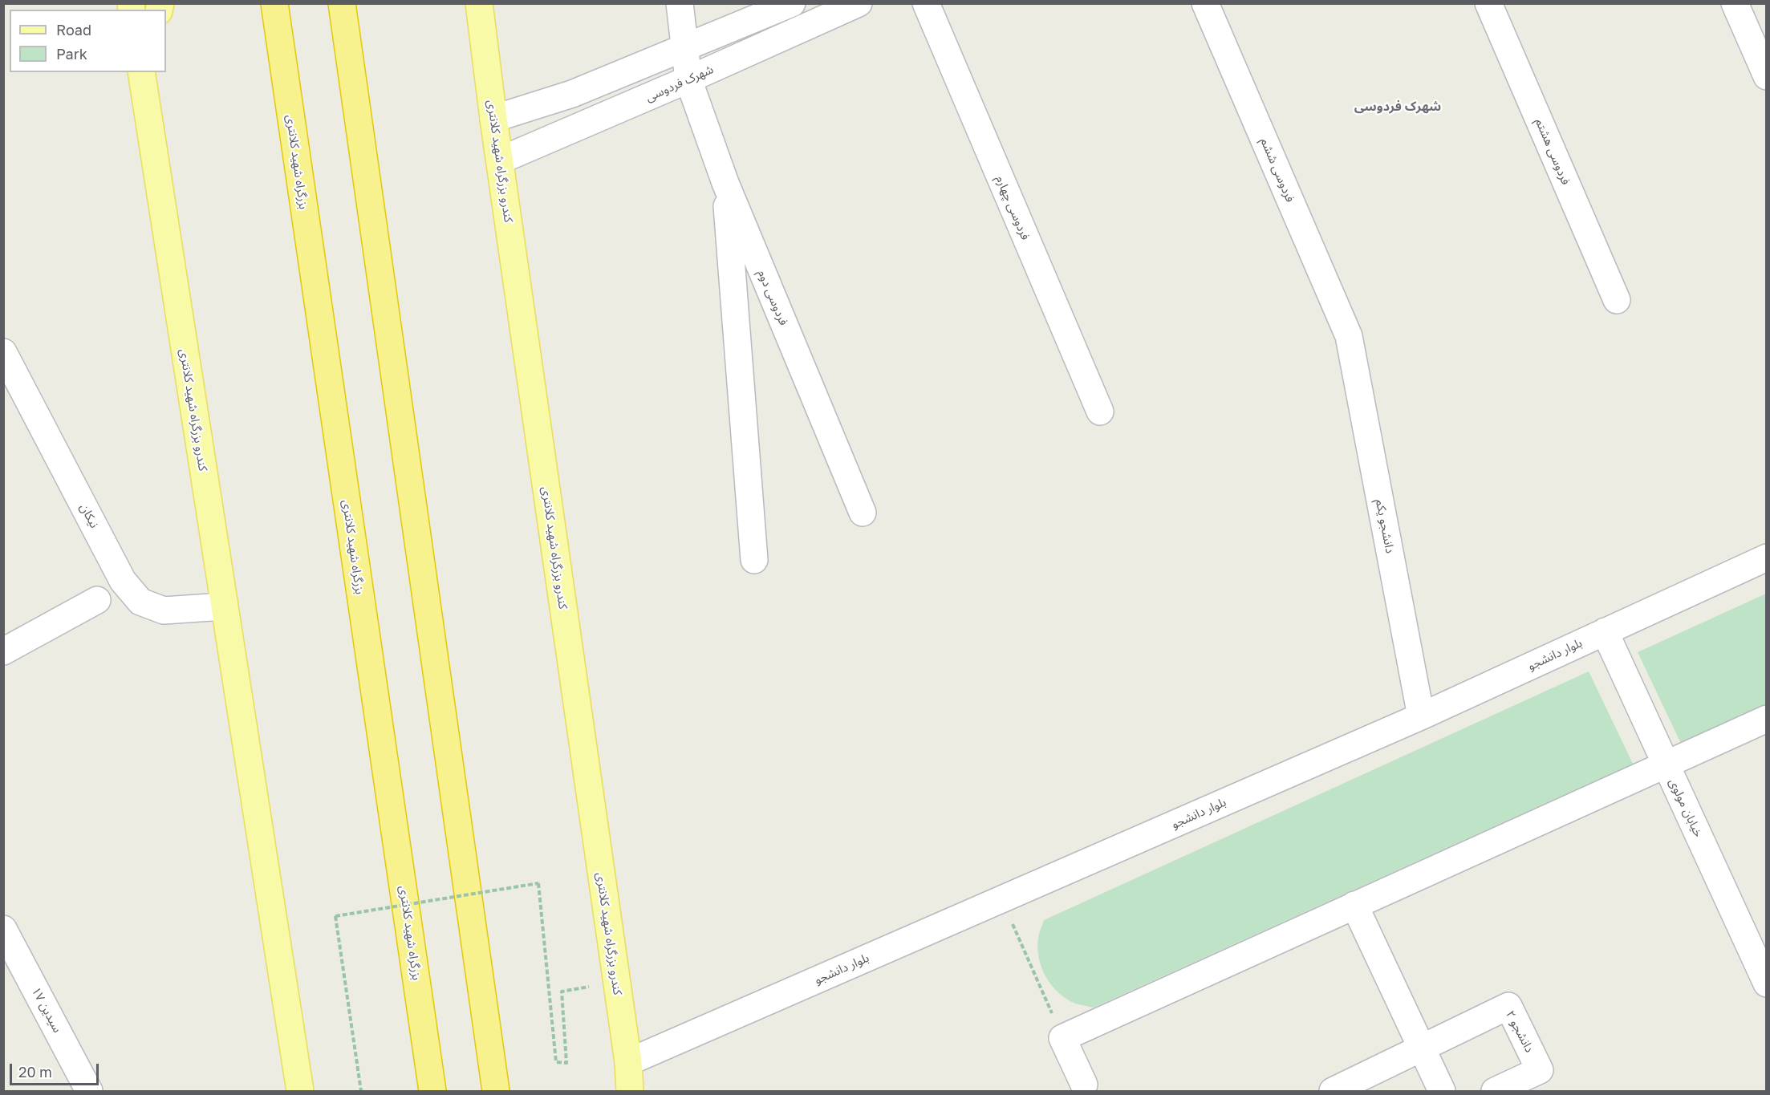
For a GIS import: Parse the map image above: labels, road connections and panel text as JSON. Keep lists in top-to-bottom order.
{
  "streets": {
    "highway": ["بزرگراه شهید کلانتری"],
    "main road": ["کندرو بزرگراه شهید کلانتری"],
    "street": [
      "شهرک فردوسی",
      "فردوسی هشتم",
      "فردوسی ششم",
      "فردوسی چهارم",
      "فردوسی دوم",
      "نیکان",
      "دانشجو یکم",
      "بلوار دانشجو",
      "خیابان مولوی",
      "۱۷ سیدین",
      "۲ دانشجو"
    ]
  },
  "crossings": [
    ["شهرک فردوسی", "کندرو بزرگراه شهید کلانتری"],
    ["شهرک فردوسی", "فردوسی دوم"],
    ["کندرو بزرگراه شهید کلانتری", "نیکان"],
    ["کندرو بزرگراه شهید کلانتری", "بلوار دانشجو"],
    ["فردوسی ششم", "دانشجو یکم"],
    ["دانشجو یکم", "بلوار دانشجو"],
    ["بلوار دانشجو", "خیابان مولوی"]
  ],
  "districts": ["شهرک فردوسی"],
  "legend": ["Road", "Park"],
  "scale_bar": "20 m"
}
